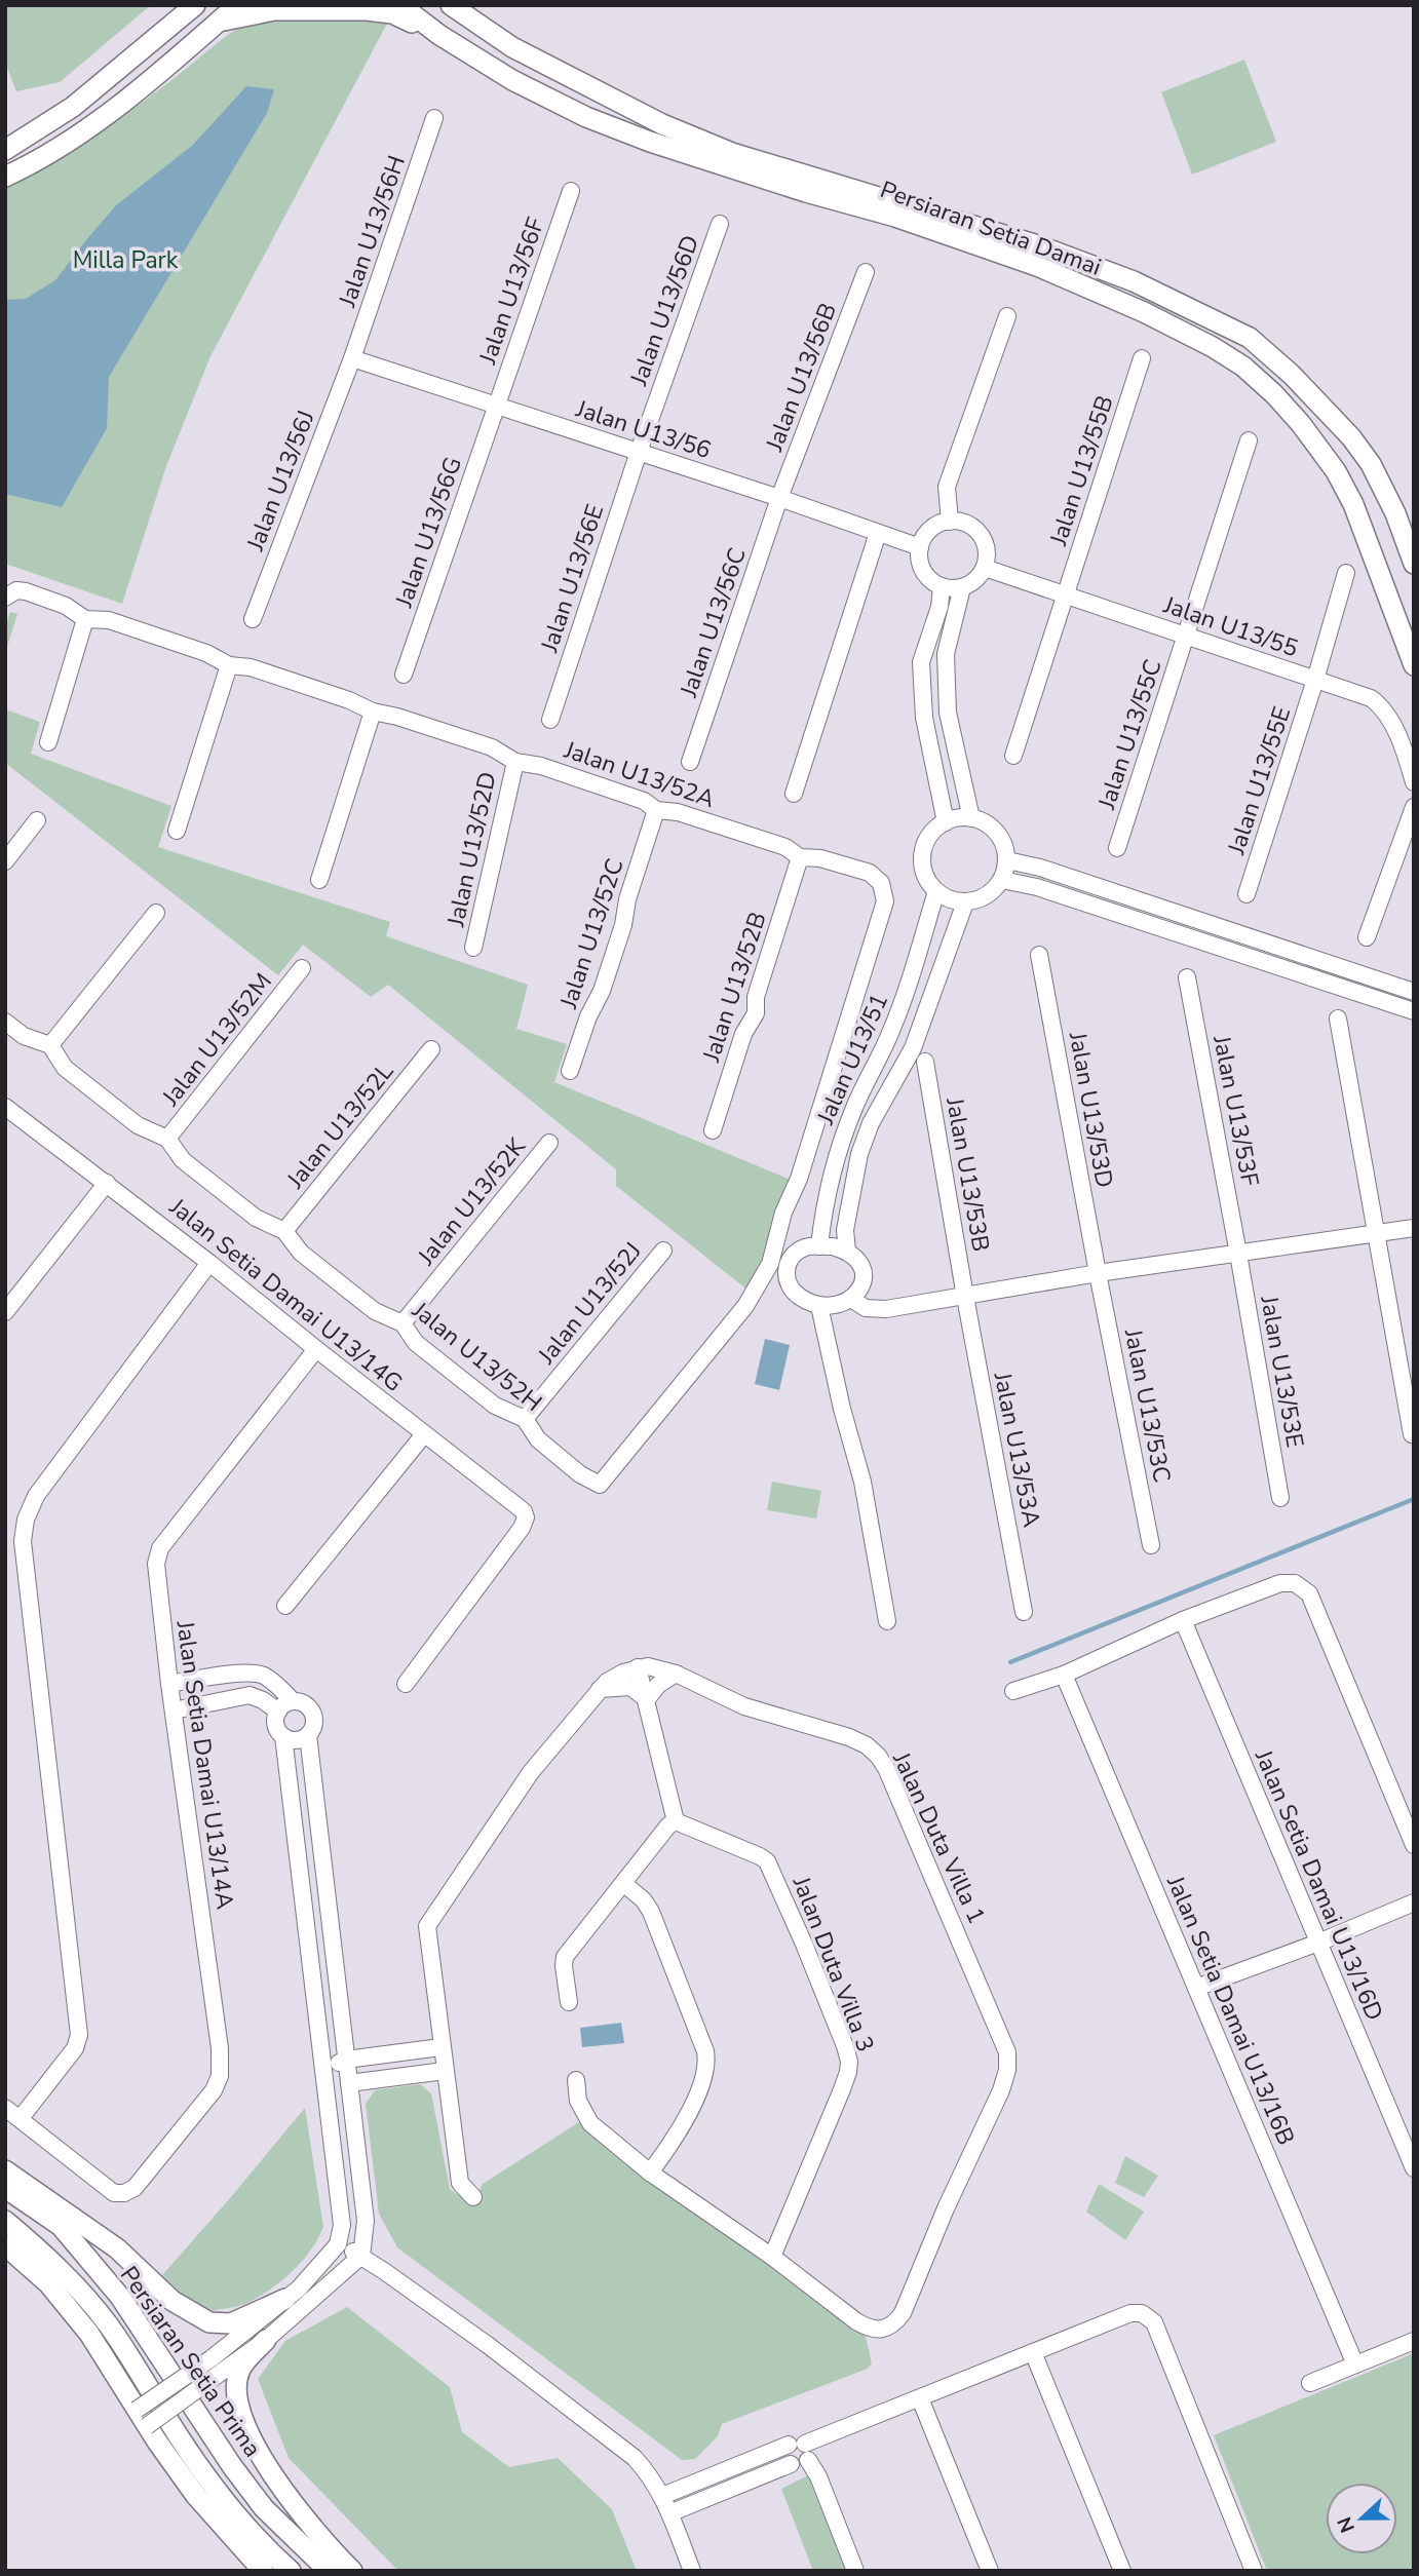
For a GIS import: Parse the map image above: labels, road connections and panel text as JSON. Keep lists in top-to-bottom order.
{
  "streets": {
    "street": [
      "Persiaran Setia Damai",
      "Jalan U13/56H",
      "Jalan U13/56F",
      "Jalan U13/56D",
      "Jalan U13/56B",
      "Jalan U13/56",
      "Jalan U13/55B",
      "Jalan U13/56J",
      "Jalan U13/56G",
      "Jalan U13/56E",
      "Jalan U13/56C",
      "Jalan U13/55",
      "Jalan U13/55C",
      "Jalan U13/52A",
      "Jalan U13/55E",
      "Jalan U13/52D",
      "Jalan U13/52C",
      "Jalan U13/52B",
      "Jalan U13/52M",
      "Jalan U13/51",
      "Jalan U13/53D",
      "Jalan U13/53F",
      "Jalan U13/52L",
      "Jalan U13/53B",
      "Jalan U13/52K",
      "Jalan Setia Damai U13/14G",
      "Jalan U13/52J",
      "Jalan U13/52H",
      "Jalan U13/53E",
      "Jalan U13/53C",
      "Jalan U13/53A",
      "Jalan Setia Damai U13/14A",
      "Jalan Duta Villa 1",
      "Jalan Setia Damai U13/16D",
      "Jalan Duta Villa 3",
      "Jalan Setia Damai U13/16B",
      "Persiaran Setia Prima"
    ]
  },
  "crossings": [
    ["Jalan U13/56H", "Jalan U13/56"],
    ["Jalan U13/56H", "Jalan U13/56J"],
    ["Jalan U13/56F", "Jalan U13/56"],
    ["Jalan U13/56F", "Jalan U13/56G"],
    ["Jalan U13/56D", "Jalan U13/56"],
    ["Jalan U13/56D", "Jalan U13/56E"],
    ["Jalan U13/56B", "Jalan U13/56"],
    ["Jalan U13/56B", "Jalan U13/56C"],
    ["Jalan U13/56", "Jalan U13/56J"],
    ["Jalan U13/56", "Jalan U13/56G"],
    ["Jalan U13/56", "Jalan U13/56E"],
    ["Jalan U13/56", "Jalan U13/56C"],
    ["Jalan U13/56", "Jalan U13/55"],
    ["Jalan U13/55B", "Jalan U13/55"],
    ["Jalan U13/55", "Jalan U13/55C"],
    ["Jalan U13/55", "Jalan U13/55E"],
    ["Jalan U13/52A", "Jalan U13/52D"],
    ["Jalan U13/52A", "Jalan U13/52C"],
    ["Jalan U13/52A", "Jalan U13/52B"],
    ["Jalan U13/52A", "Jalan U13/51"],
    ["Jalan U13/52A", "Jalan U13/52H"],
    ["Jalan U13/52M", "Jalan U13/52H"],
    ["Jalan U13/51", "Jalan U13/52H"],
    ["Jalan U13/53D", "Jalan U13/53C"],
    ["Jalan U13/53F", "Jalan U13/53E"],
    ["Jalan U13/52L", "Jalan U13/52H"],
    ["Jalan U13/53B", "Jalan U13/53A"],
    ["Jalan U13/52K", "Jalan U13/52H"],
    ["Jalan Setia Damai U13/14G", "Jalan Setia Damai U13/14A"],
    ["Jalan U13/52J", "Jalan U13/52H"],
    ["Jalan Duta Villa 1", "Jalan Duta Villa 3"]
  ],
  "parks": ["Milla Park"],
  "north": "left"
}
